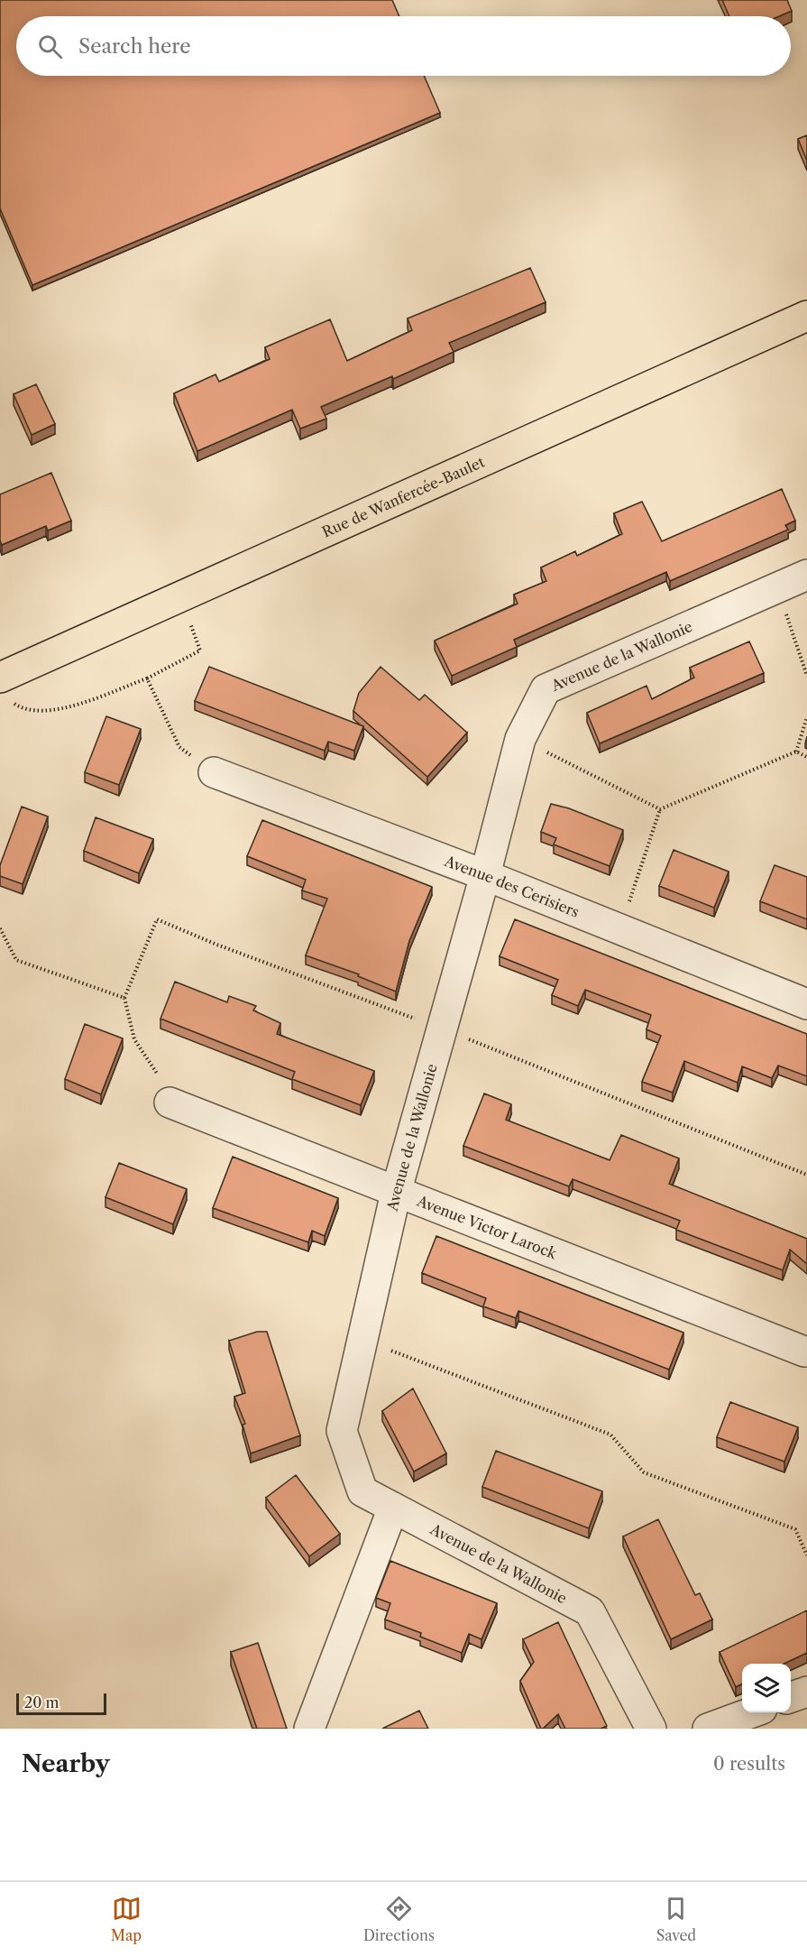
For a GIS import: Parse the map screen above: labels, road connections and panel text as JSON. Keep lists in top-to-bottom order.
{
  "streets": {
    "main road": ["Rue de Wanfercée-Baulet"],
    "street": ["Avenue de la Wallonie", "Avenue des Cerisiers", "Avenue Victor Larock"]
  },
  "crossings": [
    ["Avenue de la Wallonie", "Avenue des Cerisiers"],
    ["Avenue de la Wallonie", "Avenue Victor Larock"]
  ],
  "scale_bar": "20 m",
  "page": {
    "search": "Search here",
    "scale": "20 m",
    "heading": ["Nearby", "0 results"],
    "nav": ["Map", "Directions", "Saved"]
  }
}
